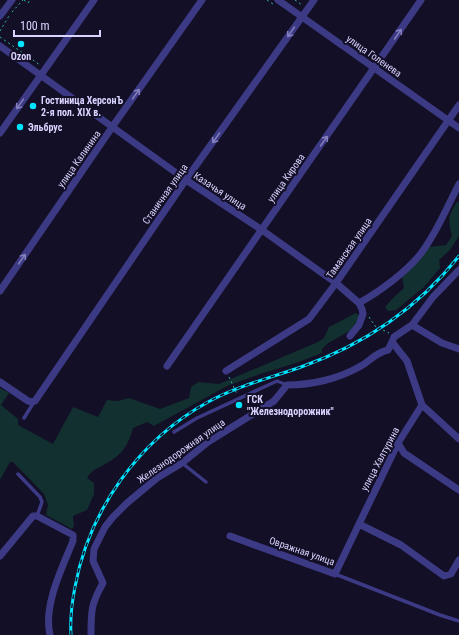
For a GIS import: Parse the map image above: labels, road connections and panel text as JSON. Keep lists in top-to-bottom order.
{
  "streets": {
    "street": [
      "улица Голенева",
      "улица Калинина",
      "улица Кирова",
      "Казачья улица",
      "Станичная улица",
      "Таманская улица",
      "Железнодорожная улица",
      "улица Халтурина",
      "Овражная улица"
    ]
  },
  "crossings": [
    ["улица Голенева", "улица Кирова"],
    ["улица Голенева", "Станичная улица"],
    ["улица Голенева", "Таманская улица"],
    ["улица Калинина", "Казачья улица"],
    ["улица Кирова", "Казачья улица"],
    ["Казачья улица", "Станичная улица"],
    ["Казачья улица", "Таманская улица"],
    ["улица Халтурина", "Овражная улица"]
  ],
  "one_way": ["улица Калинина", "улица Кирова", "Станичная улица"],
  "places": [
    "Ozon",
    "Гостиница ХерсонЪ 2-я пол. XIX в.",
    "Эльбрус",
    "ГСК \"Железнодорожник\""
  ],
  "scale_bar": "100 m"
}
